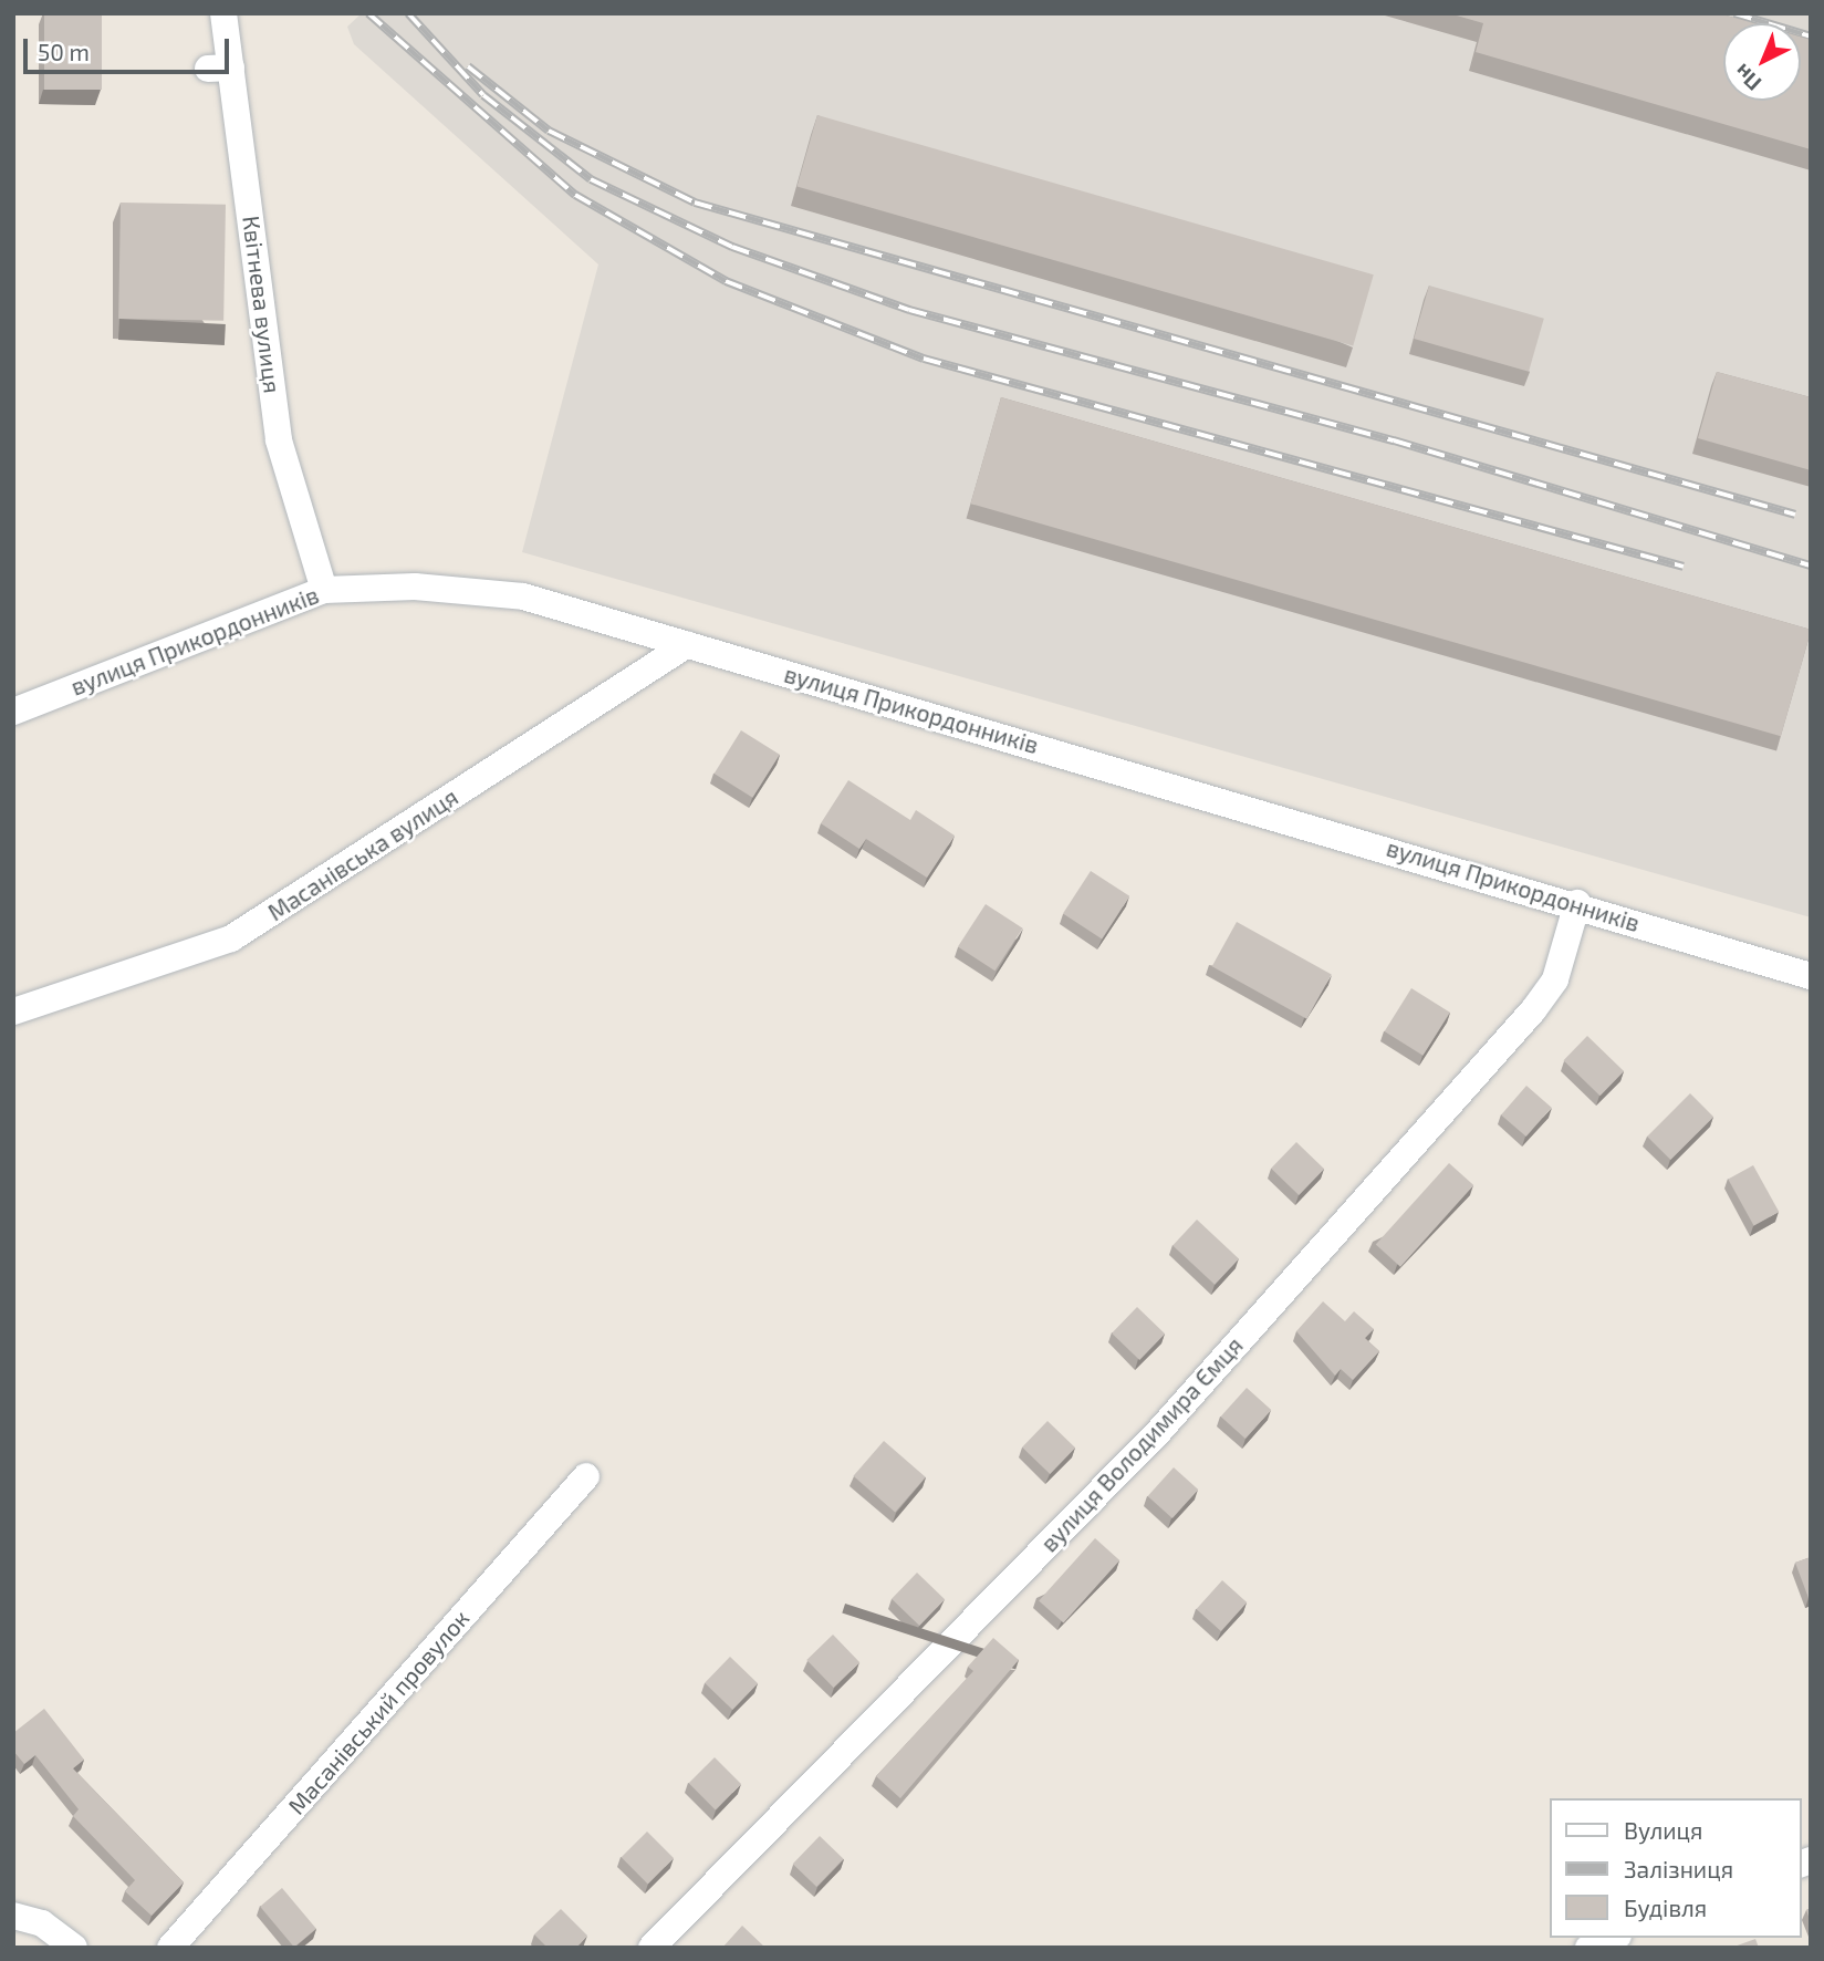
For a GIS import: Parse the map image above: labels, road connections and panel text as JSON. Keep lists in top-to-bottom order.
{
  "streets": {
    "street": [
      "Квітнева вулиця",
      "вулиця Прикордонників",
      "Масанівська вулиця",
      "вулиця Володимира Ємця",
      "Масанівський провулок"
    ]
  },
  "crossings": [
    ["Квітнева вулиця", "вулиця Прикордонників"],
    ["вулиця Прикордонників", "Масанівська вулиця"],
    ["вулиця Прикордонників", "вулиця Володимира Ємця"]
  ],
  "legend": ["Вулиця", "Залізниця", "Будівля"],
  "scale_bar": "50 m",
  "north": "bottom left"
}
